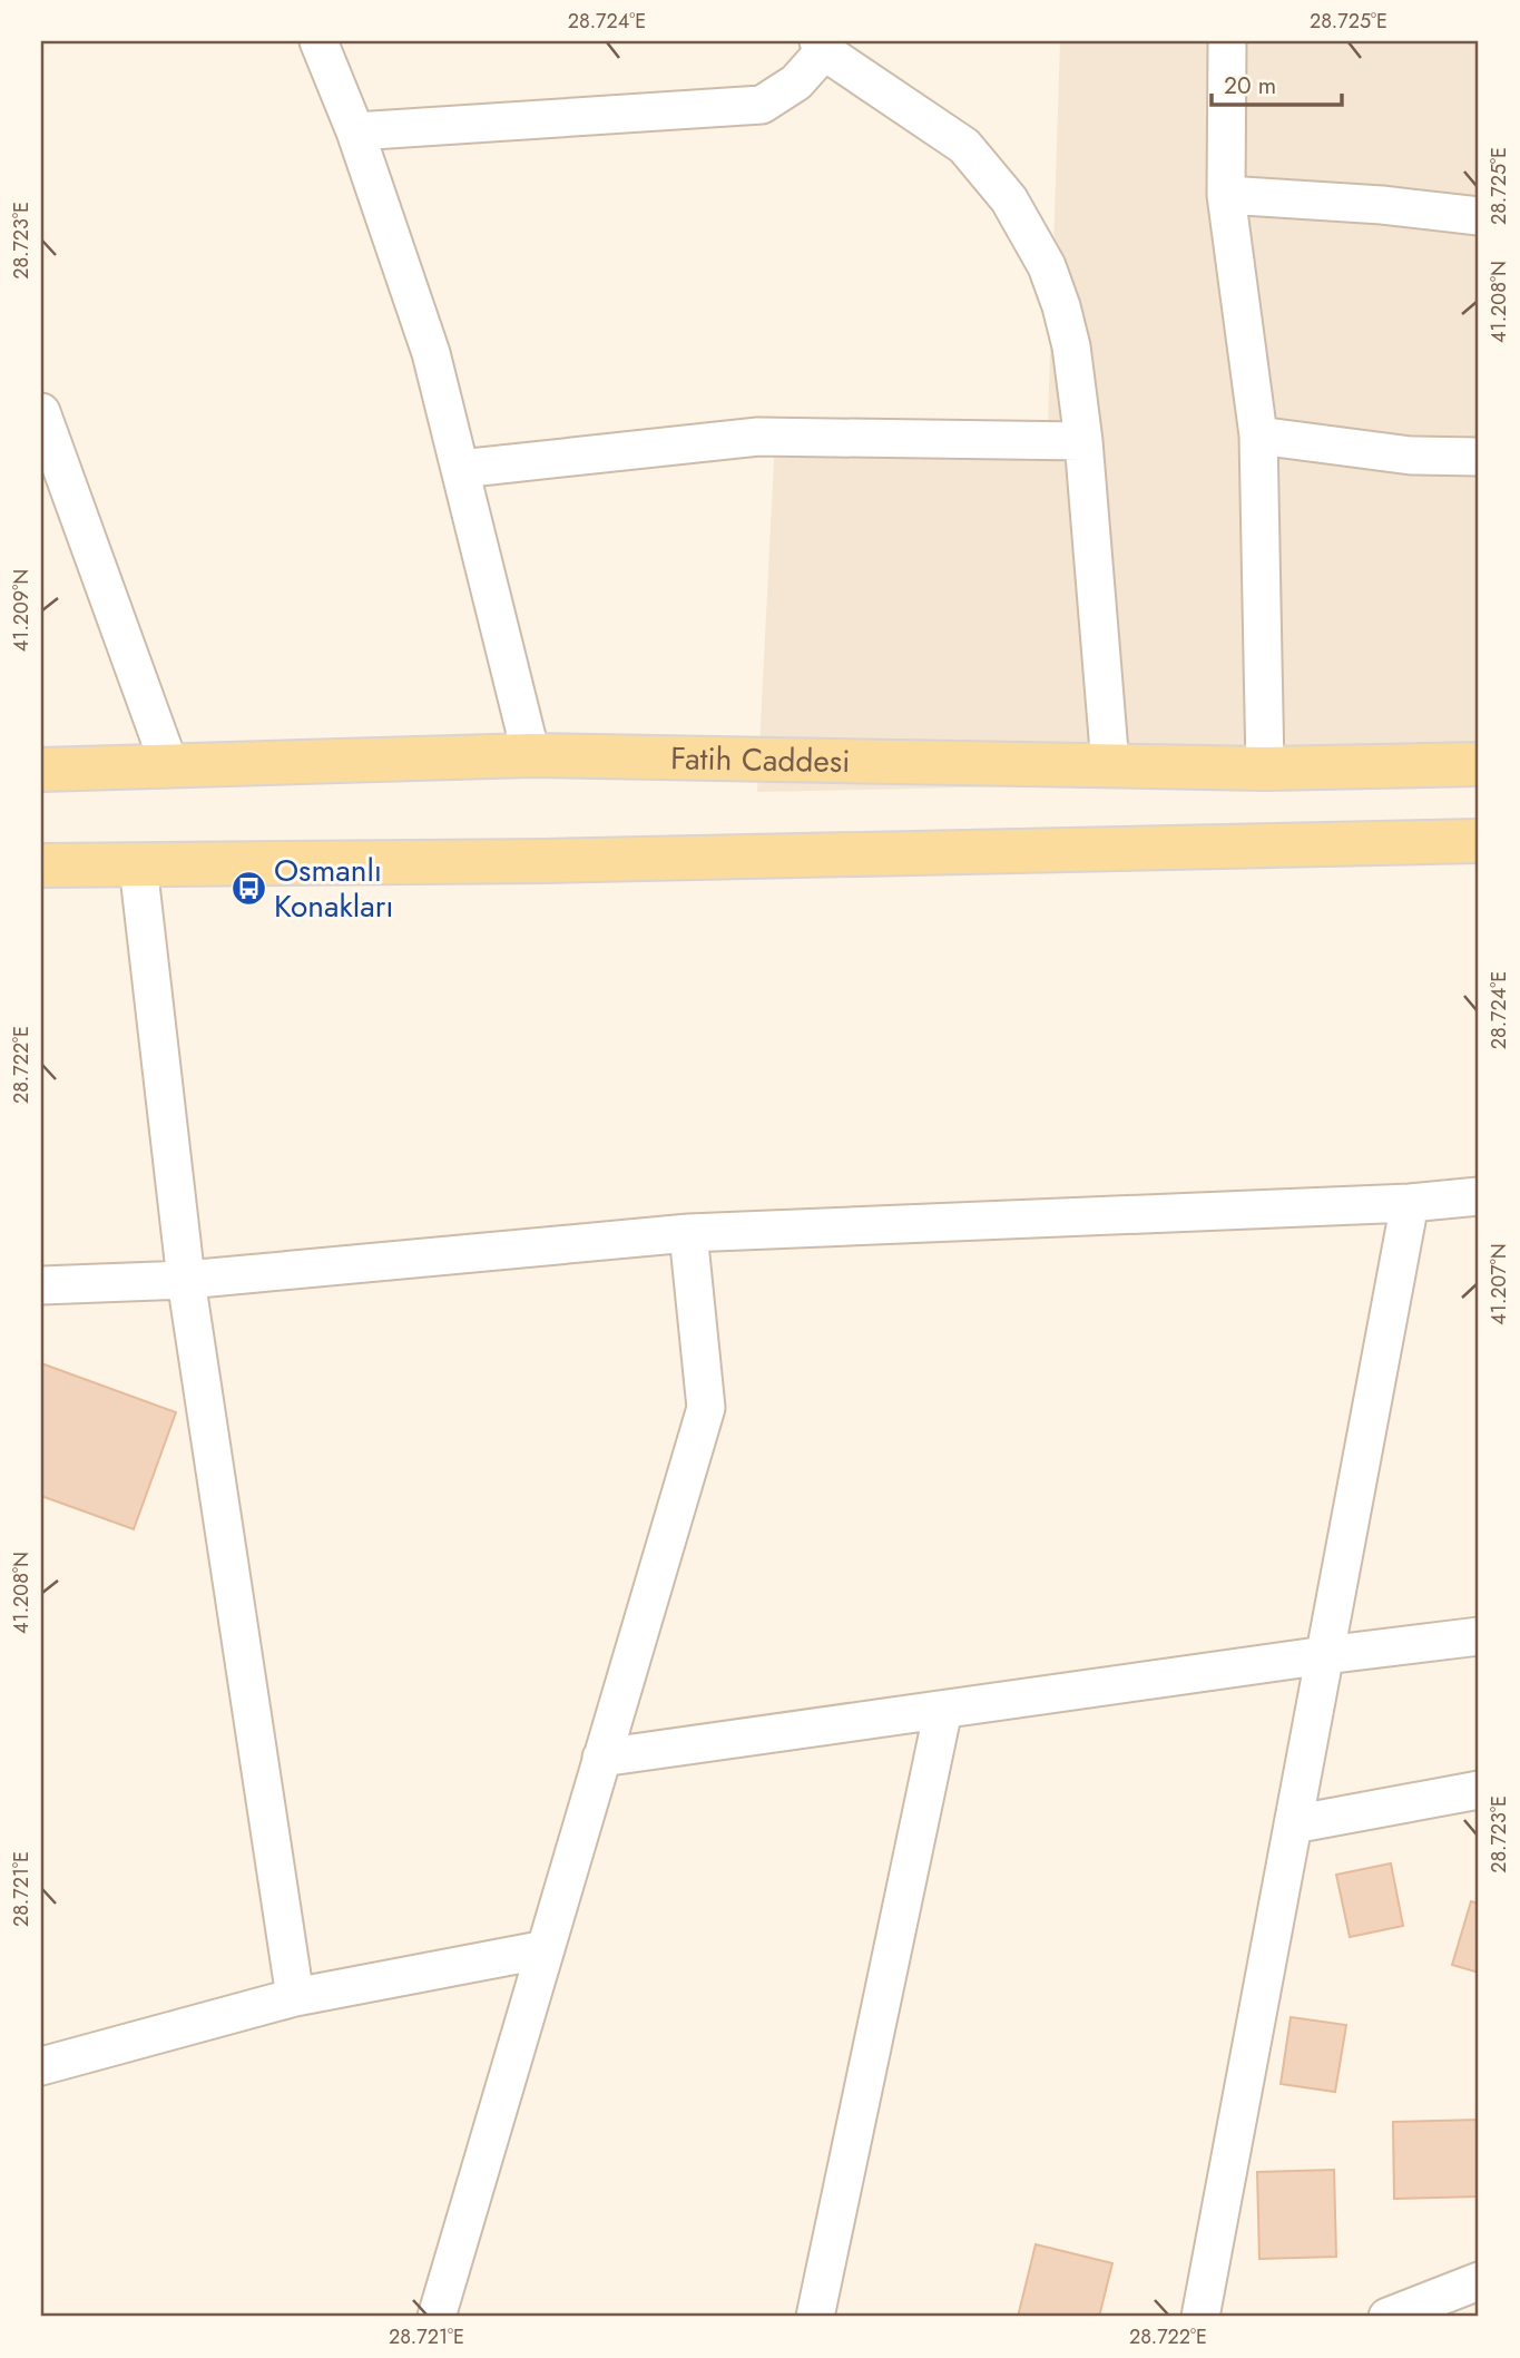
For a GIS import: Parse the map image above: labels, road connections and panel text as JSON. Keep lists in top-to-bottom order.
{
  "streets": {
    "main road": ["Fatih Caddesi"]
  },
  "places": {
    "bus stop": ["Osmanlı Konakları"]
  },
  "scale_bar": "20 m",
  "coordinates": [
    "28.724°E",
    "28.725°E",
    "28.723°E",
    "41.208°N",
    "41.209°N",
    "28.722°E",
    "41.207°N",
    "28.721°E"
  ]
}
